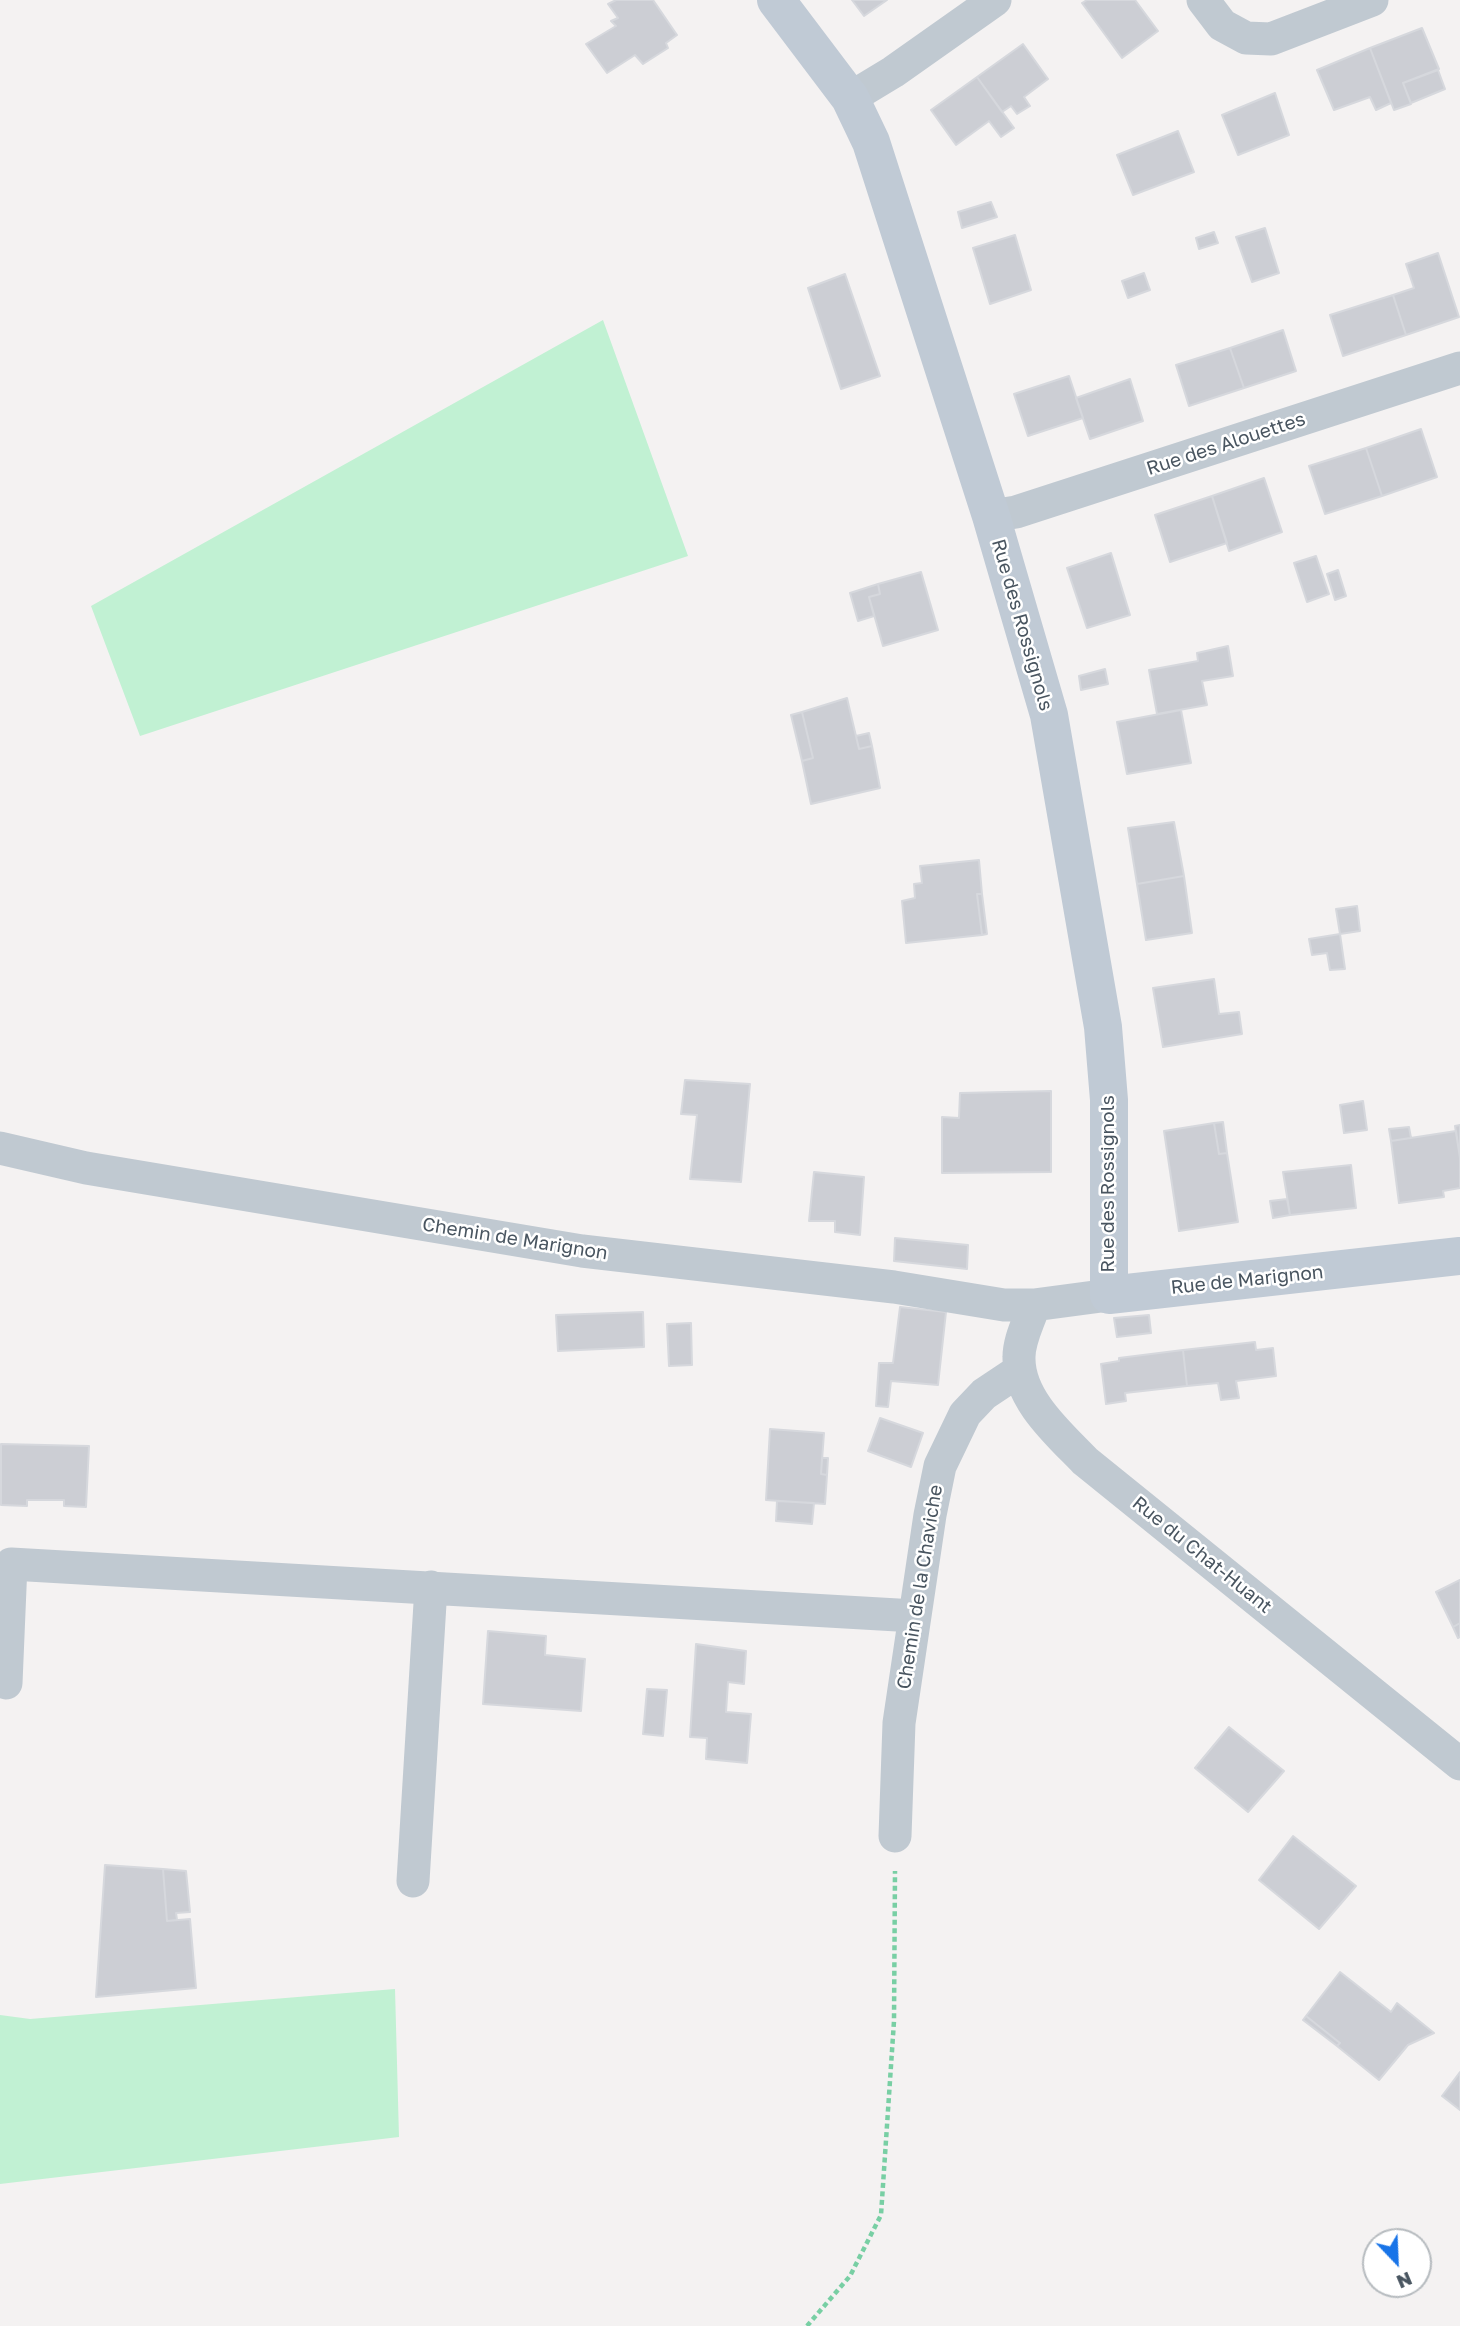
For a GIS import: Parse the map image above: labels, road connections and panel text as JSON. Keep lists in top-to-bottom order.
{
  "streets": {
    "street": [
      "Rue des Alouettes",
      "Rue des Rossignols",
      "Chemin de Marignon",
      "Rue de Marignon",
      "Rue du Chat-Huant",
      "Chemin de la Chaviche"
    ]
  },
  "crossings": [
    ["Rue des Alouettes", "Rue des Rossignols"],
    ["Rue des Rossignols", "Rue de Marignon"],
    ["Chemin de Marignon", "Rue de Marignon"],
    ["Chemin de Marignon", "Rue du Chat-Huant"],
    ["Rue de Marignon", "Rue du Chat-Huant"],
    ["Rue du Chat-Huant", "Chemin de la Chaviche"]
  ],
  "north": "bottom right"
}
